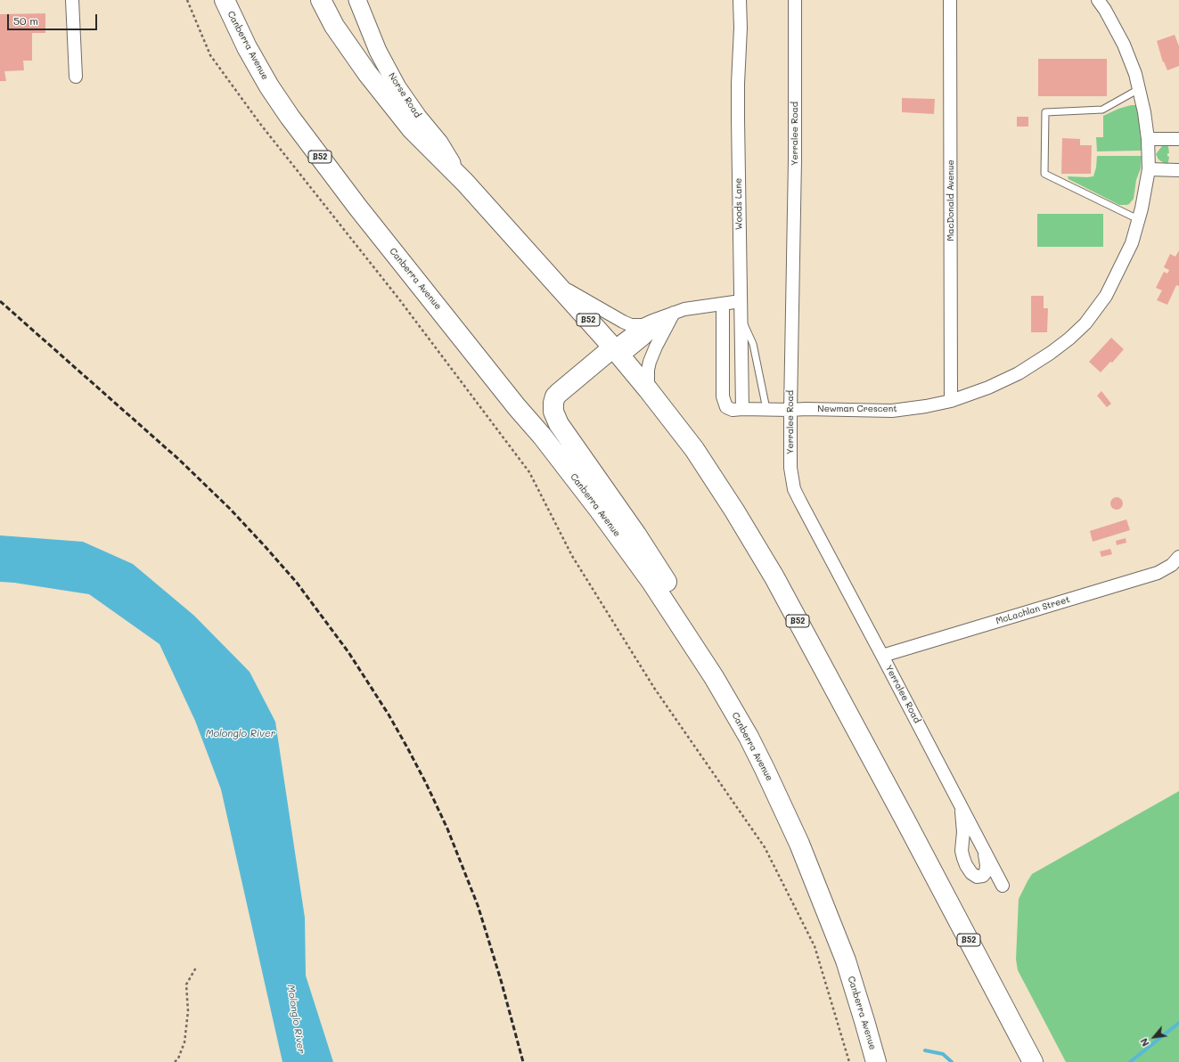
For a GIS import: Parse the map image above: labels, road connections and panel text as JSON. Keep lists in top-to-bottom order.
{
  "streets": {
    "highway": ["Canberra Avenue", "B52"],
    "main road": ["Norse Road"],
    "street": [
      "Yerralee Road",
      "MacDonald Avenue",
      "Woods Lane",
      "Newman Crescent",
      "McLachlan Street"
    ]
  },
  "crossings": [
    ["Norse Road", "B52"],
    ["Yerralee Road", "Newman Crescent"],
    ["Yerralee Road", "McLachlan Street"],
    ["MacDonald Avenue", "Newman Crescent"],
    ["Woods Lane", "Newman Crescent"]
  ],
  "water": ["Molonglo River"],
  "scale_bar": "50 m",
  "north": "bottom left"
}
